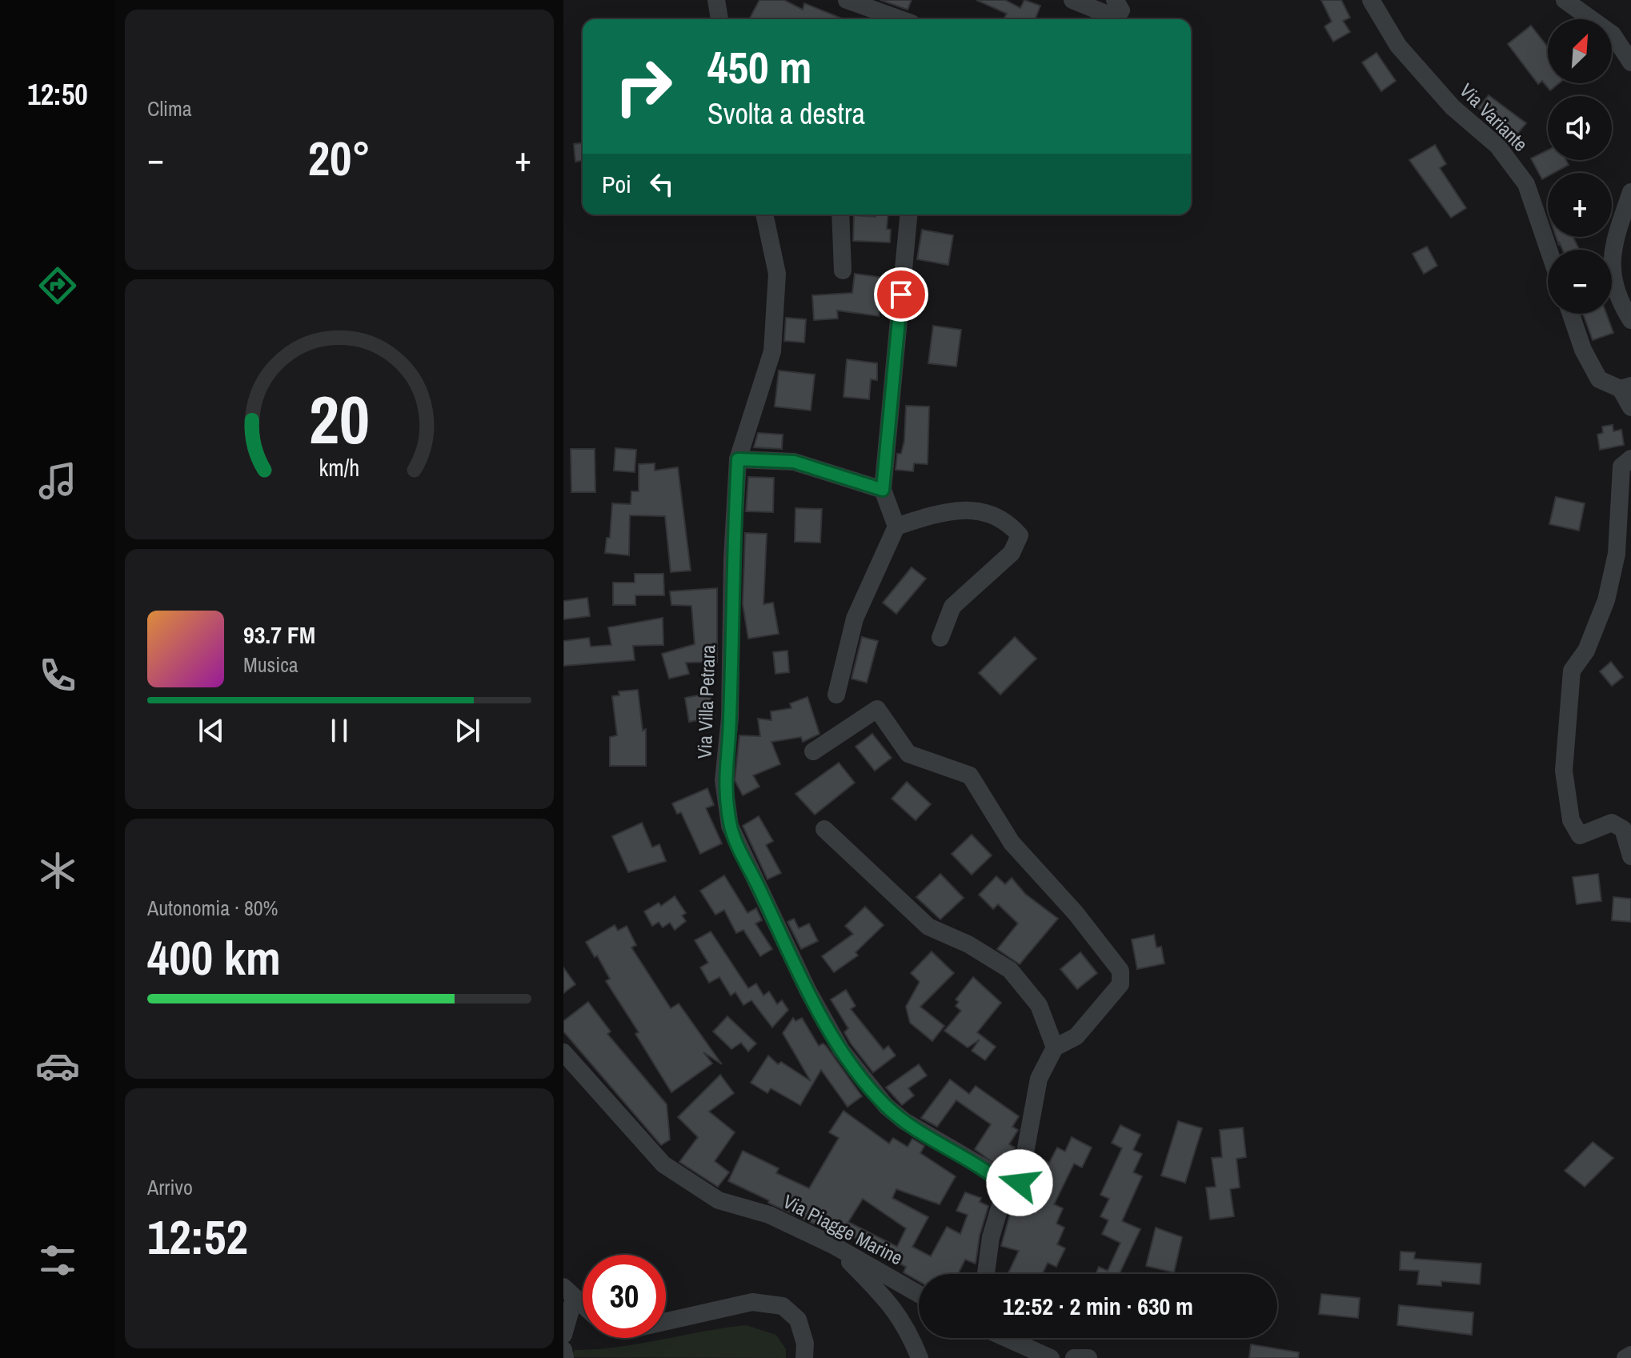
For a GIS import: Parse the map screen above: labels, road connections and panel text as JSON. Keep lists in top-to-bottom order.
{
  "streets": {
    "street": ["Via Variante", "Via Villa Petrara", "Via Piagge Marine"]
  },
  "north": "top right",
  "page": {
    "tabs": "12:50",
    "tile": [
      "Clima",
      ["Autonomia · 80%", "400 km"],
      ["Arrivo", "12:52"]
    ],
    "map_buttons": ["+", "−"],
    "turn": ["450 m", "Svolta a destra"],
    "heat": ["−", "20°", "+"],
    "then": "Poi",
    "song": ["93.7 FM", "Musica"],
    "limit": "30",
    "trip": "12:52 · 2 min · 630 m",
    "gauge": ["20", "km/h"]
  }
}
